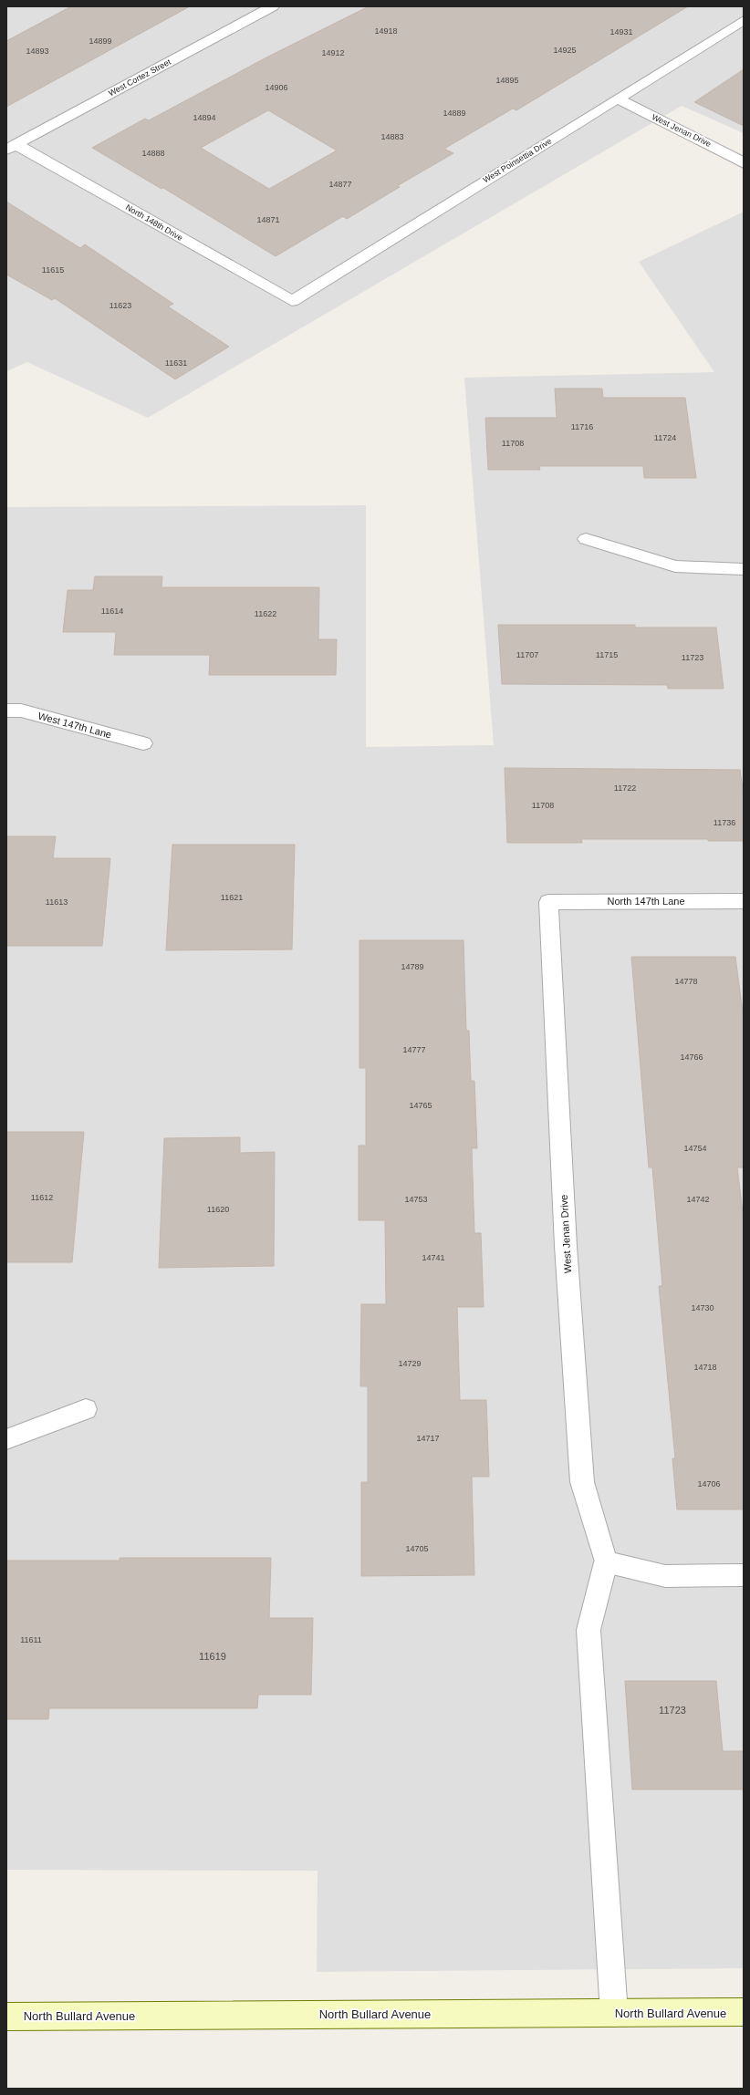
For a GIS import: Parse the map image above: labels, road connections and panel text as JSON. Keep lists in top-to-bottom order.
{
  "streets": {
    "main road": ["North Bullard Avenue"],
    "street": [
      "West Cortez Street",
      "West Jenan Drive",
      "West Poinsettia Drive",
      "North 148th Drive",
      "West 147th Lane",
      "North 147th Lane"
    ]
  },
  "crossings": [
    ["West Cortez Street", "North 148th Drive"],
    ["West Jenan Drive", "West Poinsettia Drive"],
    ["West Jenan Drive", "North 147th Lane"],
    ["West Poinsettia Drive", "North 148th Drive"]
  ],
  "house_numbers": [
    "14918",
    "14931",
    "14899",
    "14925",
    "14893",
    "14912",
    "14895",
    "14906",
    "14889",
    "14894",
    "14883",
    "14888",
    "14877",
    "14871",
    "11615",
    "11623",
    "11631",
    "11716",
    "11724",
    "11708",
    "11614",
    "11622",
    "11707",
    "11715",
    "11723",
    "11722",
    "11708",
    "11736",
    "11621",
    "11613",
    "14789",
    "14778",
    "14777",
    "14766",
    "14765",
    "14754",
    "11612",
    "14753",
    "14742",
    "11620",
    "14741",
    "14730",
    "14729",
    "14718",
    "14717",
    "14706",
    "14705",
    "11611",
    "11619",
    "11723"
  ]
}
